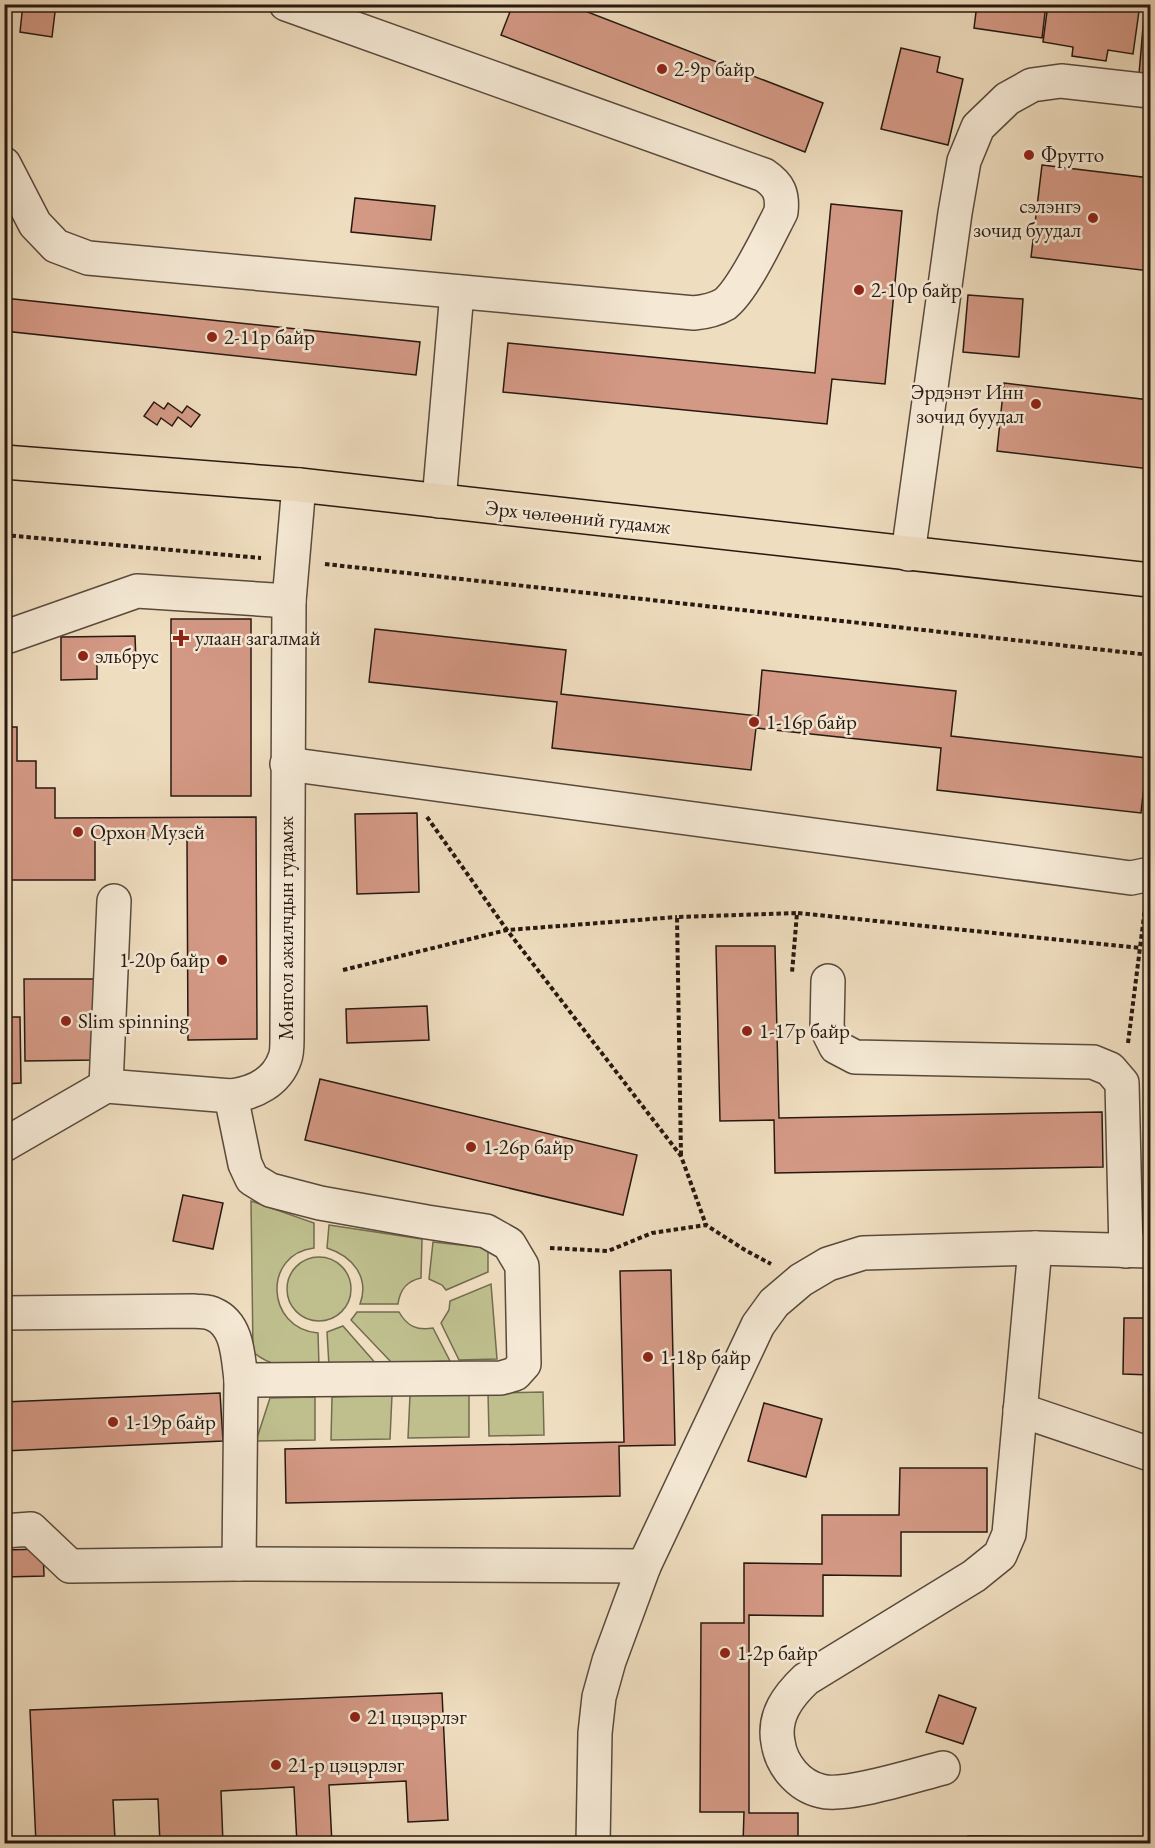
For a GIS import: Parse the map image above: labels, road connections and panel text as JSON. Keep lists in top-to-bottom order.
{
  "streets": {
    "main road": ["Эрх чөлөөний гудамж"],
    "street": ["Монгол ажилчдын гудамж"]
  },
  "crossings": [
    ["Эрх чөлөөний гудамж", "Монгол ажилчдын гудамж"]
  ],
  "places": {
    "other": [
      "2-9р байр",
      "Фрутто",
      "сэлэнгэ зочид буудал",
      "2-10р байр",
      "2-11р байр",
      "Эрдэнэт Инн зочид буудал",
      "эльбрус",
      "1-16р байр",
      "Орхон Myзей",
      "1-20р байр",
      "Slim spinning",
      "1-17р байр",
      "1-26р байр",
      "1-18р байр",
      "1-19р байр",
      "1-2р байр",
      "21 цэцэрлэг",
      "21-р цэцэрлэг"
    ],
    "health": ["улаан загалмай"]
  }
}
